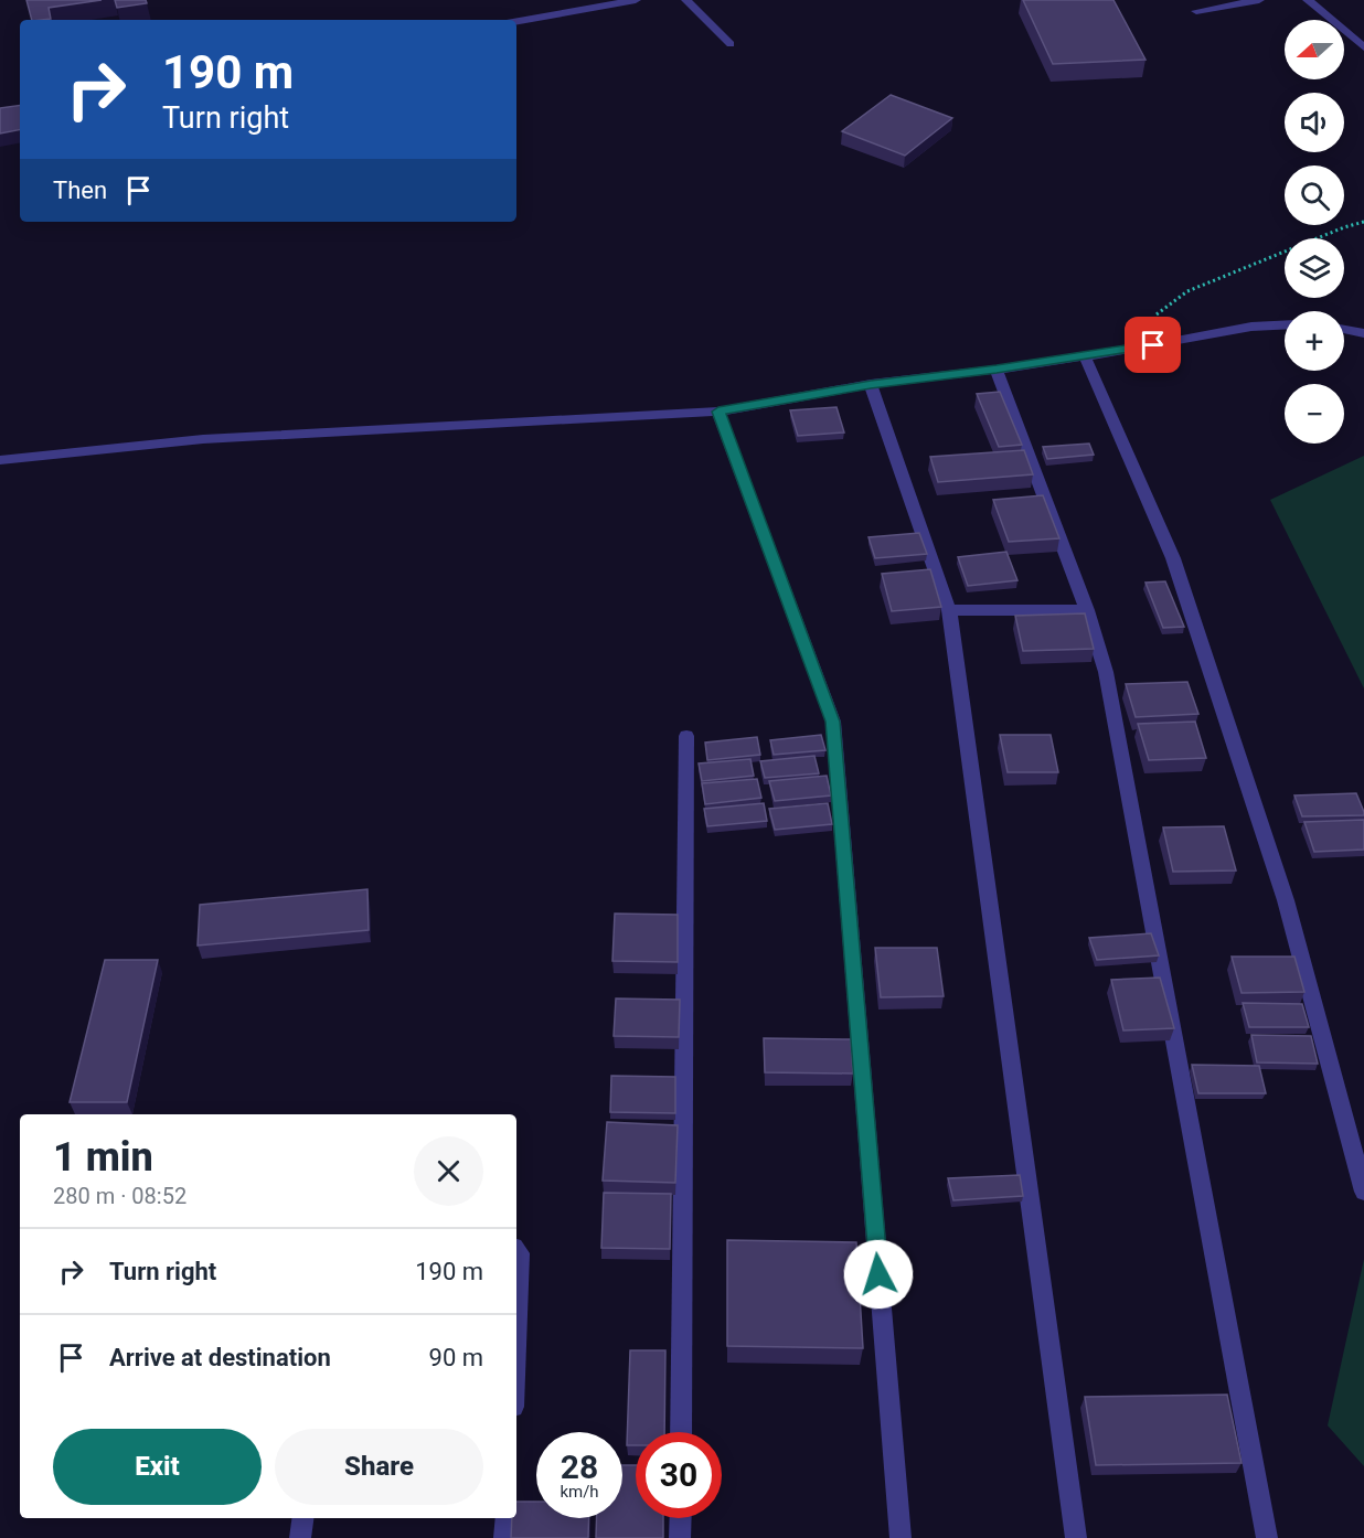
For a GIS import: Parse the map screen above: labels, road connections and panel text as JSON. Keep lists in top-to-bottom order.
{
  "north": "left",
  "page": {
    "map_buttons": ["+", "−"],
    "turn": ["190 m", "Turn right"],
    "then": "Then",
    "heading": ["1 min", "280 m · 08:52"],
    "list": [
      {
        "name": "Turn right",
        "value": "190 m"
      },
      {
        "name": "Arrive at destination",
        "value": "90 m"
      }
    ],
    "buttons": ["Exit", "Share"],
    "speed": "28 km/h",
    "limit": "30"
  }
}
